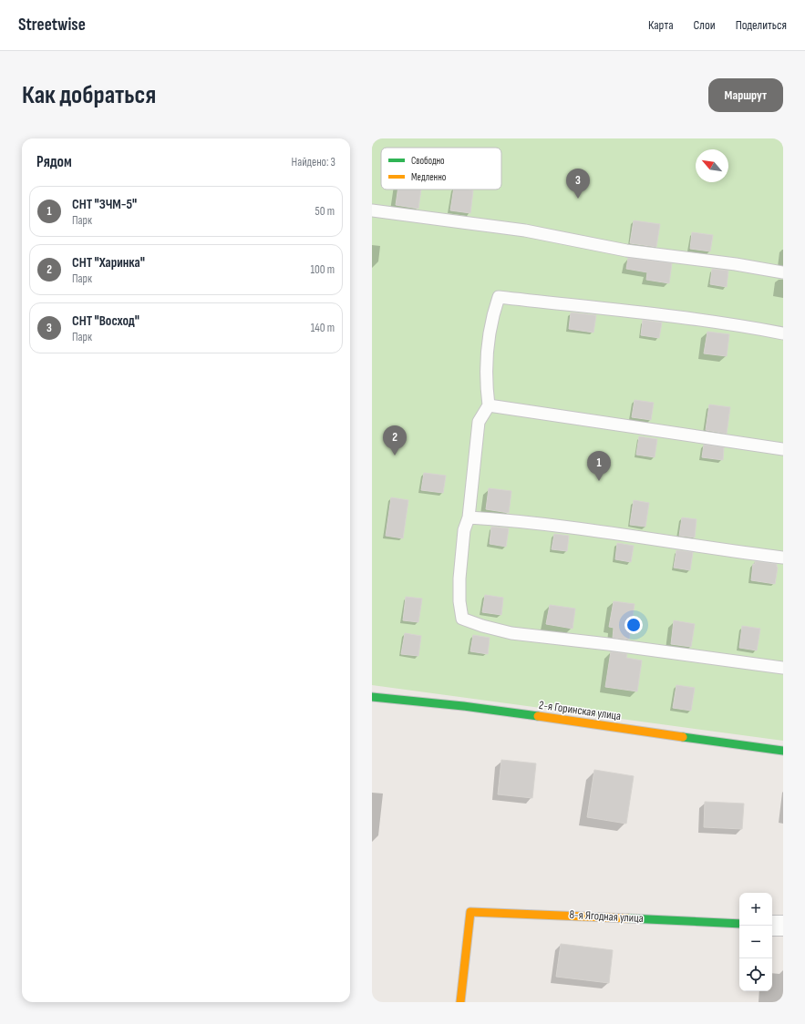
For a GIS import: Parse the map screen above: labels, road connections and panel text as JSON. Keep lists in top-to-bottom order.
{
  "streets": {
    "street": ["2-я Горинская улица", "8-я Ягодная улица"]
  },
  "legend": ["Свободно", "Медленно"],
  "north": "top left",
  "page": {
    "header": "Streetwise",
    "nav": ["Карта", "Слои", "Поделиться"],
    "buttons": "Маршрут",
    "title": "Как добраться",
    "heading": ["Рядом", "Найдено: 3"],
    "pins": ["3", "2", "1"],
    "list": [
      {
        "mark": "1",
        "name": "СНТ \"ЗЧМ-5\"",
        "note": "Парк",
        "value": "50 m"
      },
      {
        "mark": "2",
        "name": "СНТ \"Харинка\"",
        "note": "Парк",
        "value": "100 m"
      },
      {
        "mark": "3",
        "name": "СНТ \"Восход\"",
        "note": "Парк",
        "value": "140 m"
      }
    ],
    "map_buttons": ["+", "−"]
  }
}
